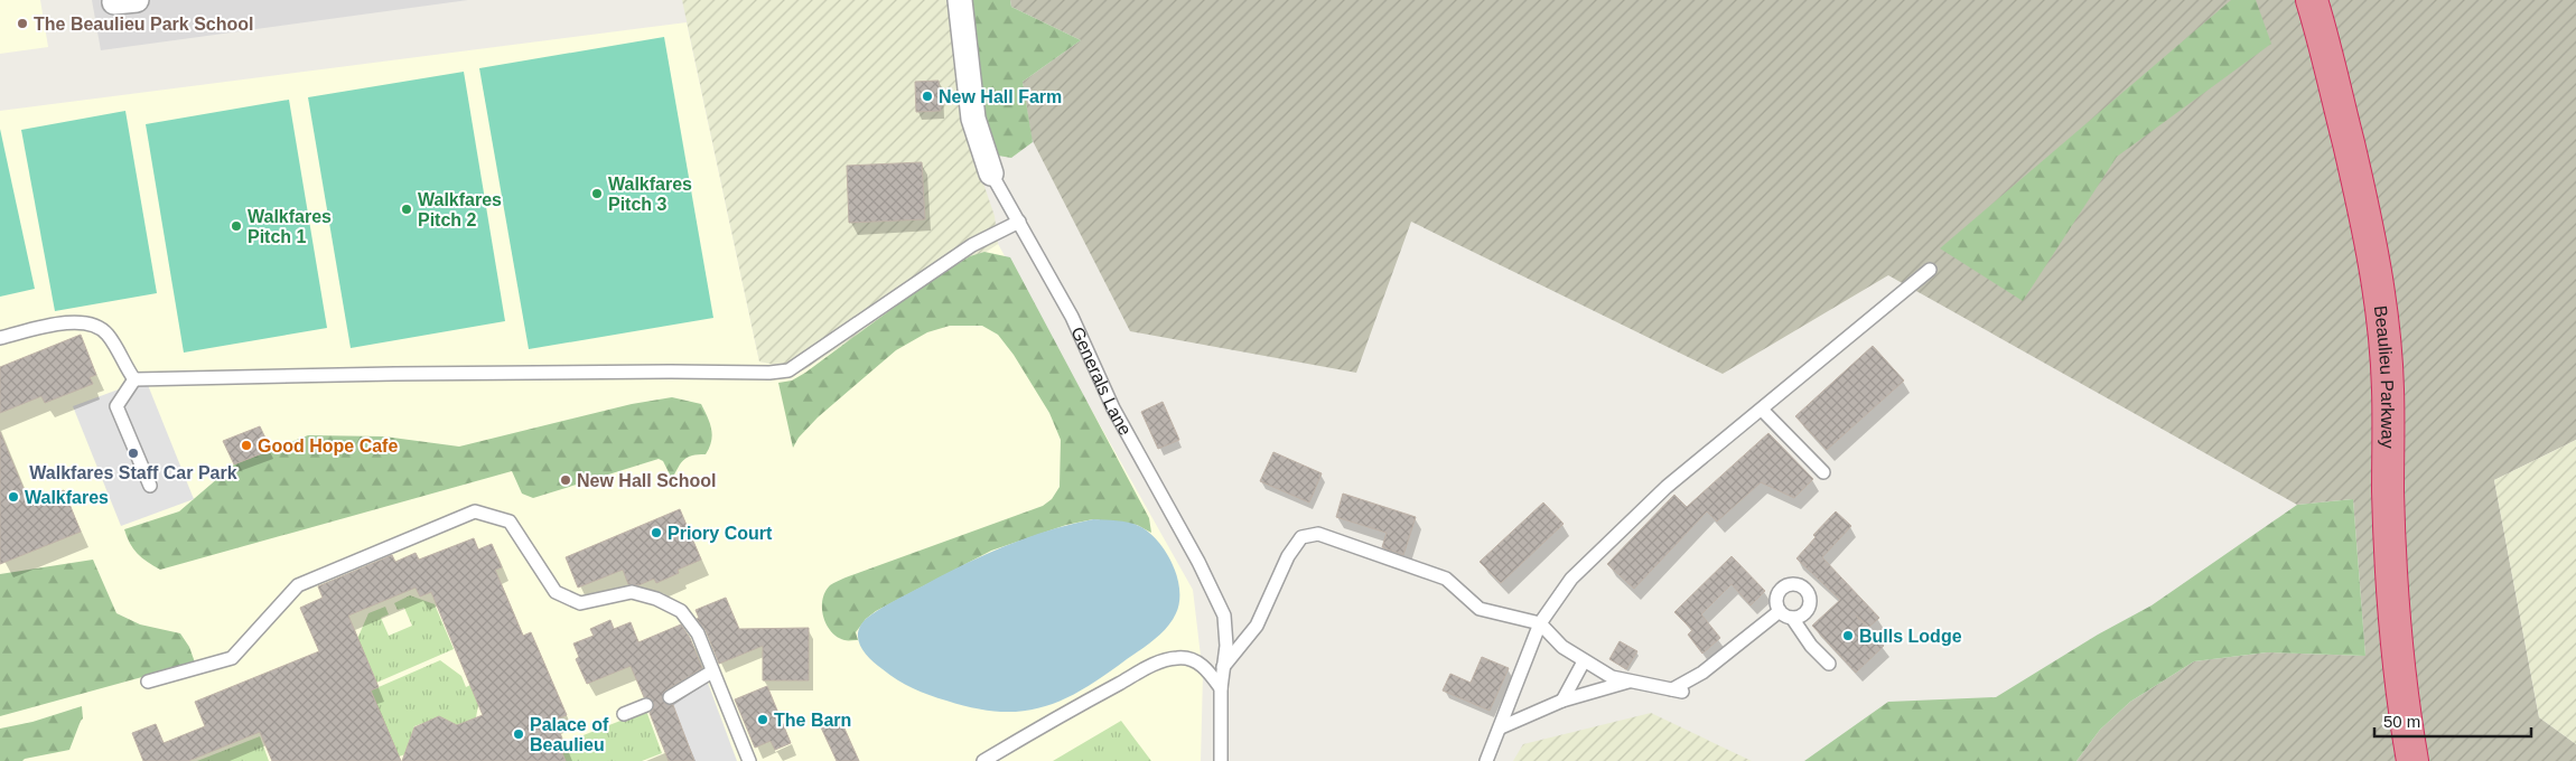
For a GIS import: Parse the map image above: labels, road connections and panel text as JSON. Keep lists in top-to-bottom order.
{
  "streets": {
    "highway": ["Beaulieu Parkway"],
    "street": ["Generals Lane"]
  },
  "places": [
    "The Beaulieu Park School",
    "New Hall Farm",
    "Walkfares Pitch 3",
    "Walkfares Pitch 2",
    "Walkfares Pitch 1",
    "Good Hope Cafe",
    "Walkfares Staff Car Park",
    "New Hall School",
    "Walkfares",
    "Priory Court",
    "Bulls Lodge",
    "The Barn",
    "Palace of Beaulieu"
  ],
  "scale_bar": "50 m"
}
